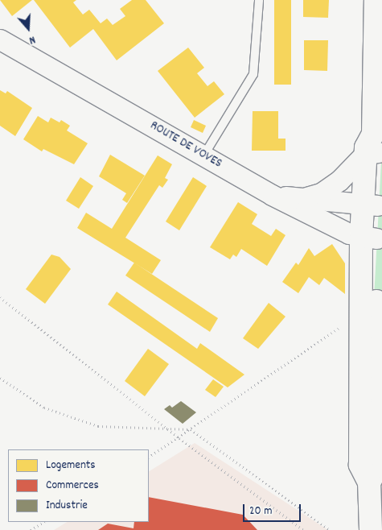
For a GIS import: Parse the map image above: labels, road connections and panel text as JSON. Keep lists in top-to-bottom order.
{
  "streets": {
    "street": ["ROUTE DE VOVES"]
  },
  "legend": ["Logements", "Commerces", "Industrie"],
  "scale_bar": "20 m",
  "north": "bottom"
}
